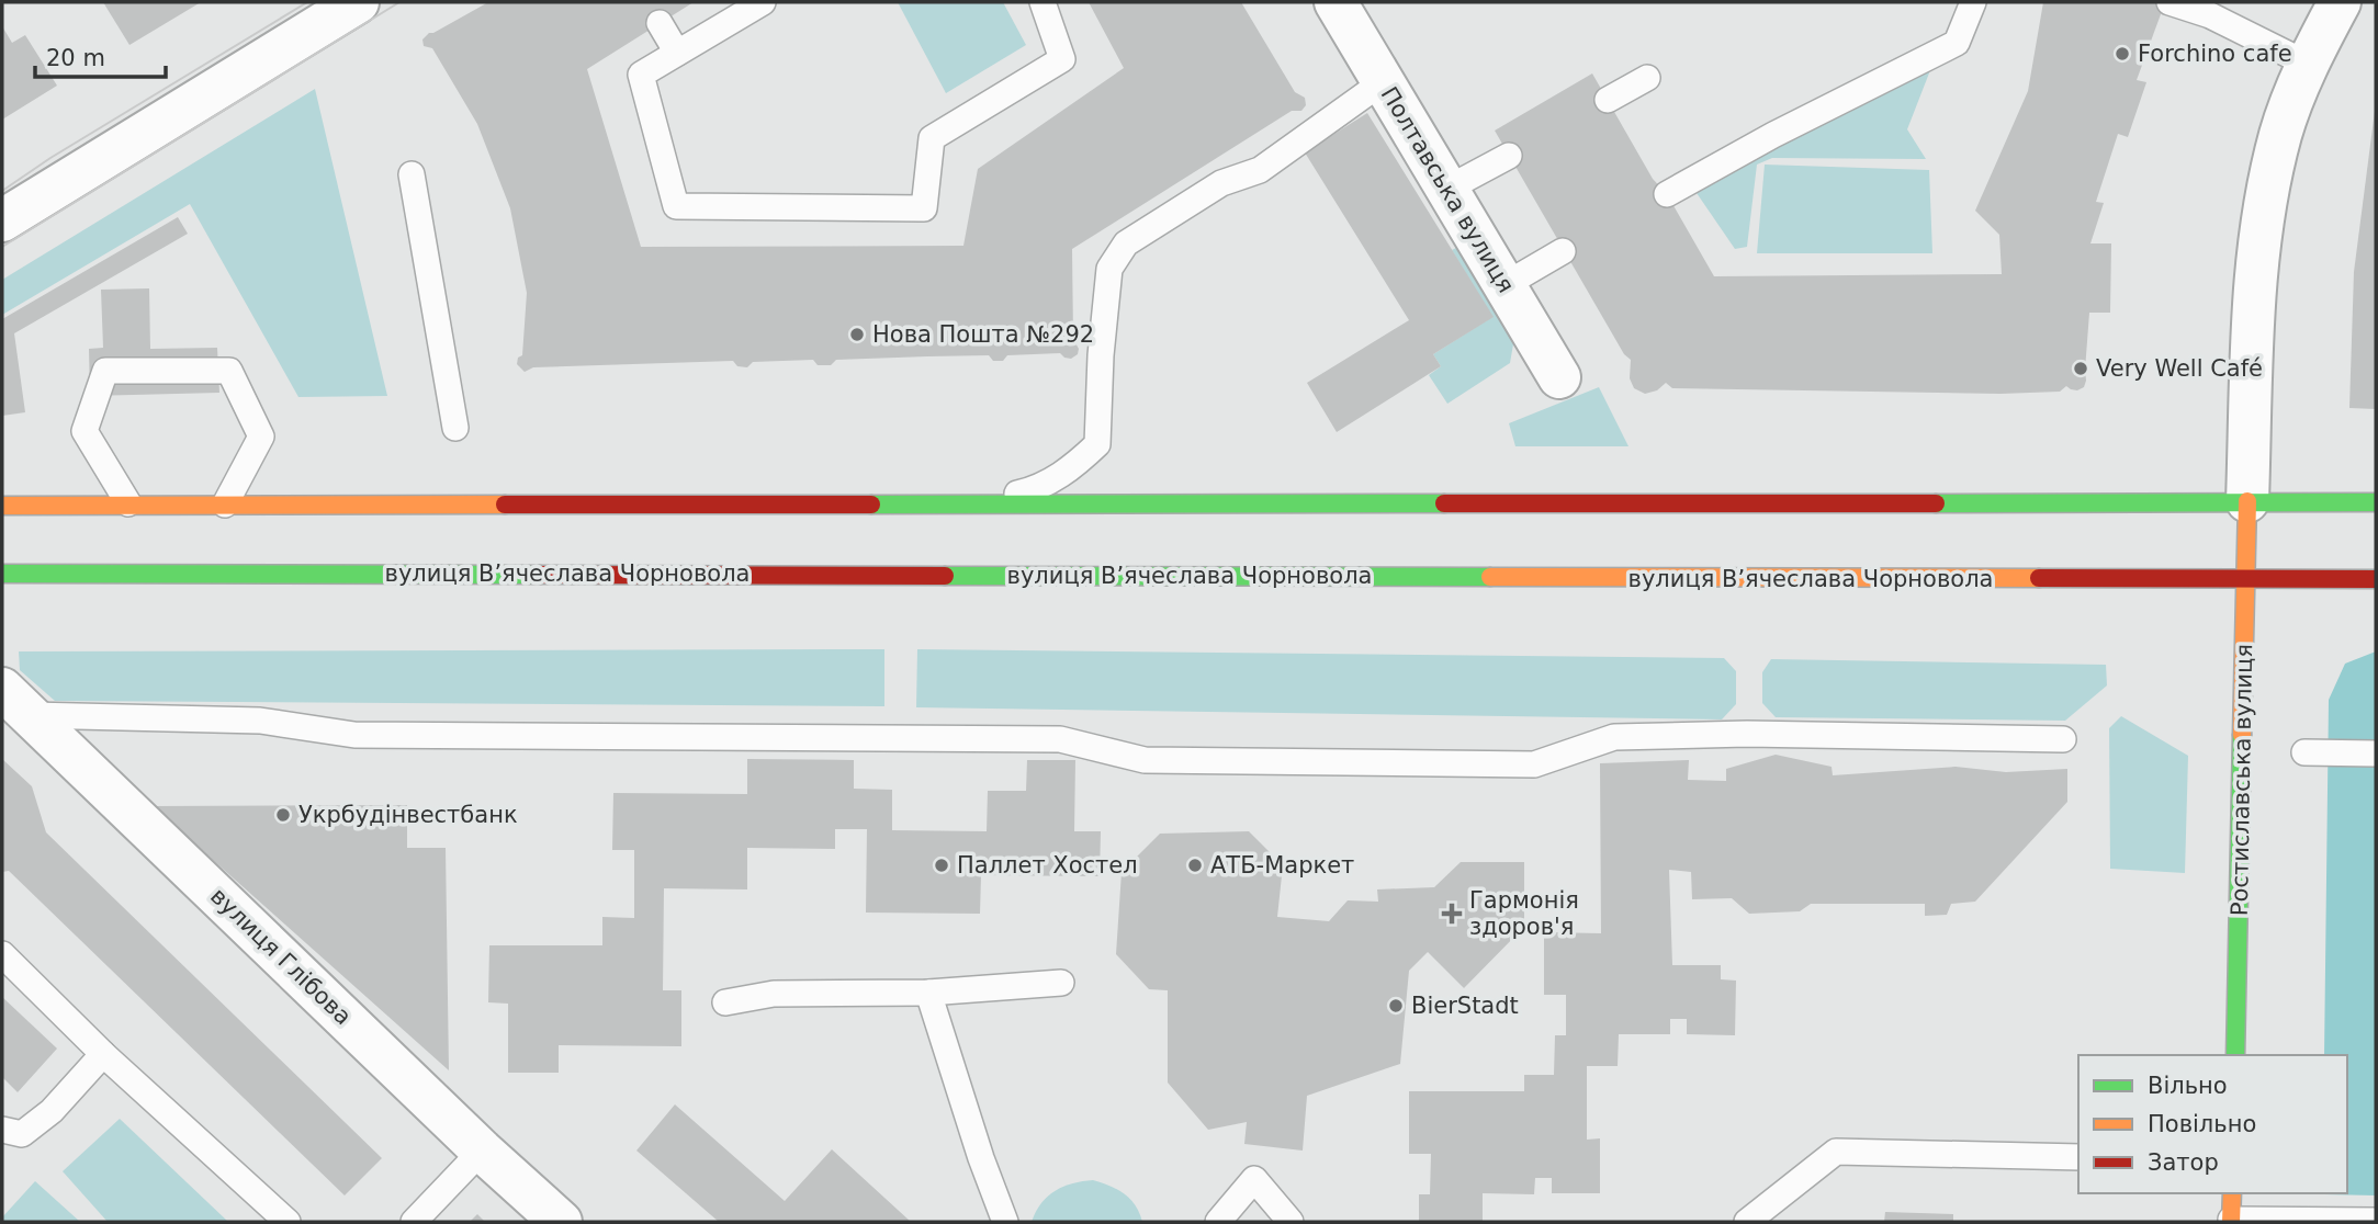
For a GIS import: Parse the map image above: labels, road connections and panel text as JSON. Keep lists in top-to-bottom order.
{
  "streets": {
    "main road": ["вулиця Вʼячеслава Чорновола", "Ростиславська вулиця"],
    "street": ["Полтавська вулиця", "вулиця Глібова"]
  },
  "crossings": [
    ["вулиця Вʼячеслава Чорновола", "Ростиславська вулиця"]
  ],
  "places": {
    "other": [
      "Forchino cafe",
      "Нова Пошта №292",
      "Very Well Café",
      "Укрбудінвестбанк",
      "Паллет Хостел",
      "АТБ-Маркет",
      "BierStadt"
    ],
    "health": ["Гармонія здоров'я"]
  },
  "legend": ["Вільно", "Повільно", "Затор"],
  "scale_bar": "20 m"
}
